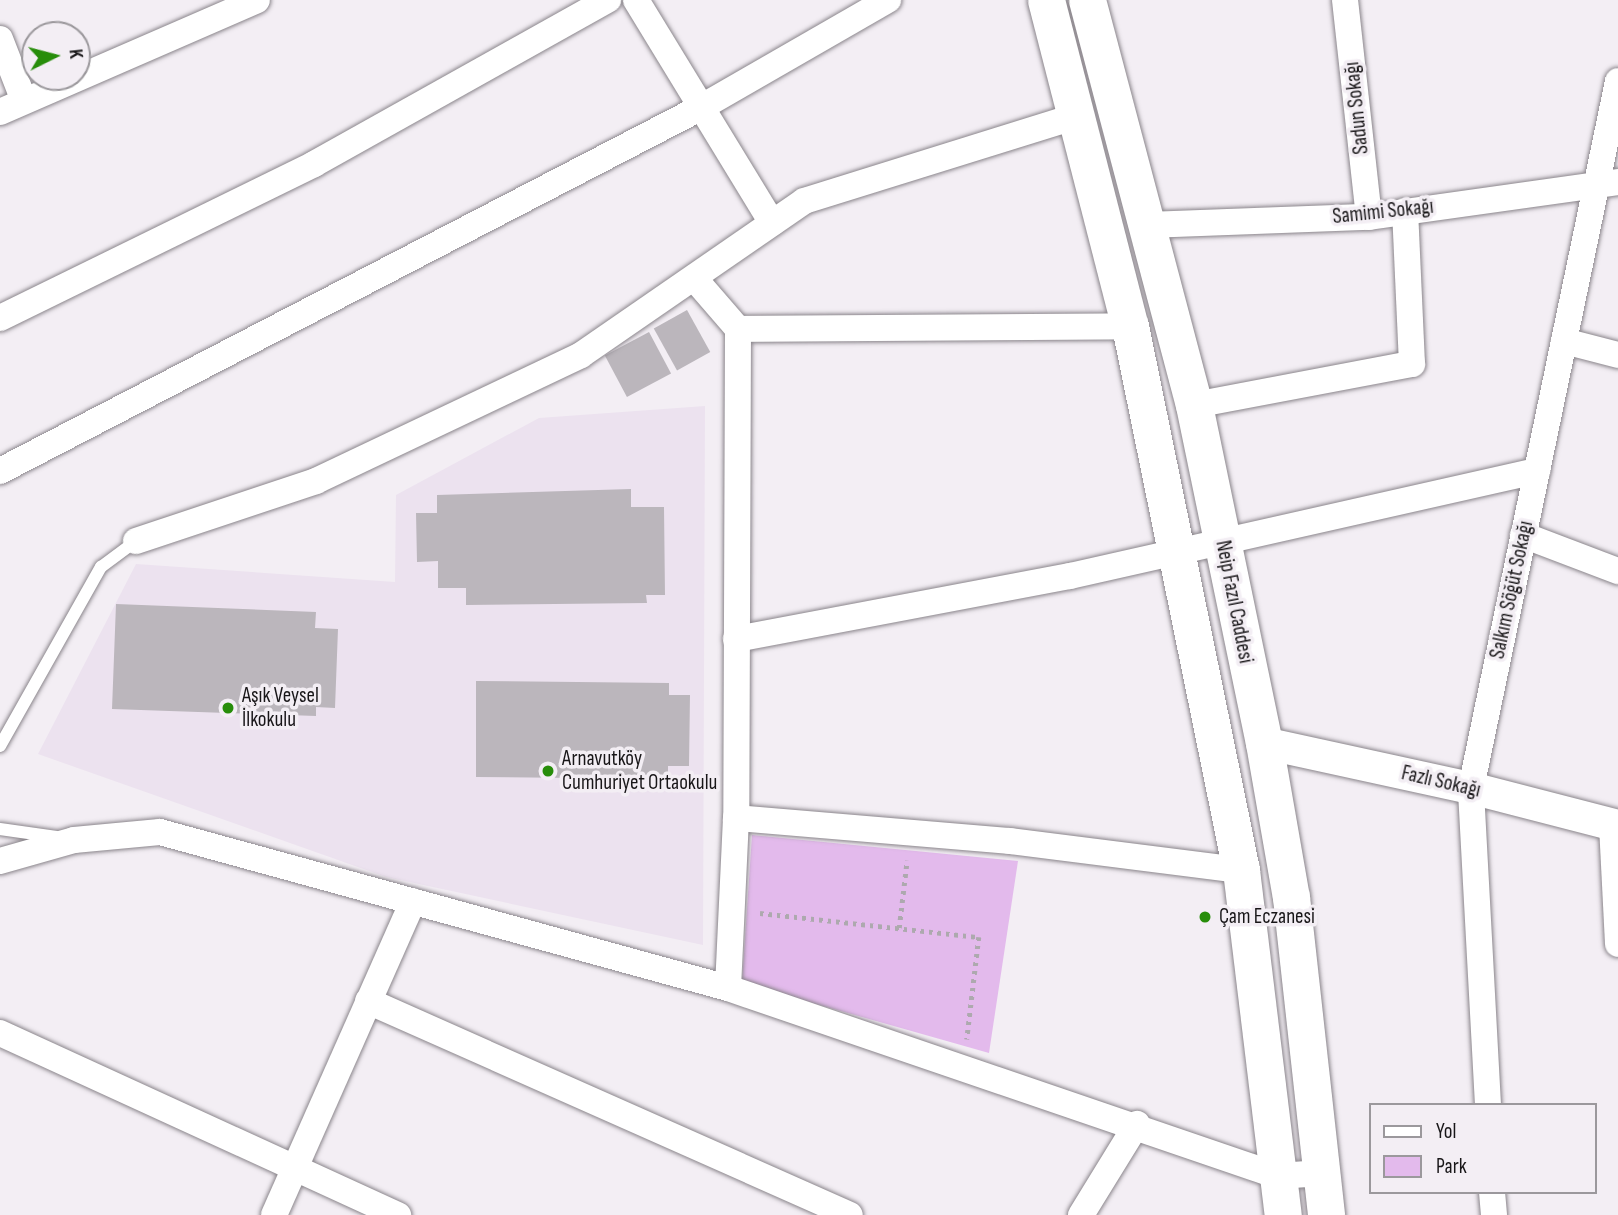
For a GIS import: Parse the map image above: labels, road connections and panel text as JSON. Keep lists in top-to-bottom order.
{
  "streets": {
    "main road": ["Neip Fazıl Caddesi"],
    "street": [
      "Sadun Sokağı",
      "Samimi Sokağı",
      "Salkım Söğüt Sokağı",
      "Fazlı Sokağı"
    ]
  },
  "crossings": [
    ["Sadun Sokağı", "Samimi Sokağı"],
    ["Samimi Sokağı", "Salkım Söğüt Sokağı"],
    ["Samimi Sokağı", "Neip Fazıl Caddesi"],
    ["Salkım Söğüt Sokağı", "Fazlı Sokağı"],
    ["Neip Fazıl Caddesi", "Fazlı Sokağı"]
  ],
  "places": ["Aşık Veysel İlkokulu", "Arnavutköy Cumhuriyet Ortaokulu", "Çam Eczanesi"],
  "legend": ["Yol", "Park"],
  "north": "right"
}
